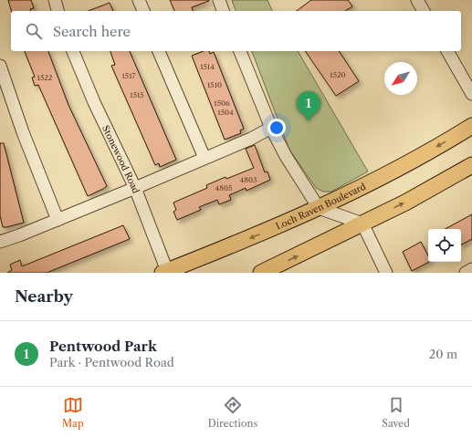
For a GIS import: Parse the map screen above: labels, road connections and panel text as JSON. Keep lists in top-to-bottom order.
{
  "streets": {
    "main road": ["Loch Raven Boulevard"],
    "street": ["Stonewood Road"]
  },
  "crossings": [
    ["Stonewood Road", "Loch Raven Boulevard"]
  ],
  "house_numbers": [
    "1514",
    "1520",
    "1517",
    "1522",
    "1510",
    "1515",
    "1506",
    "1504",
    "4803",
    "4805"
  ],
  "north": "bottom left",
  "page": {
    "search": "Search here",
    "pins": "1",
    "heading": "Nearby",
    "list": [
      {
        "mark": "1",
        "name": "Pentwood Park",
        "note": "Park · Pentwood Road",
        "value": "20 m"
      }
    ],
    "nav": ["Map", "Directions", "Saved"]
  }
}
